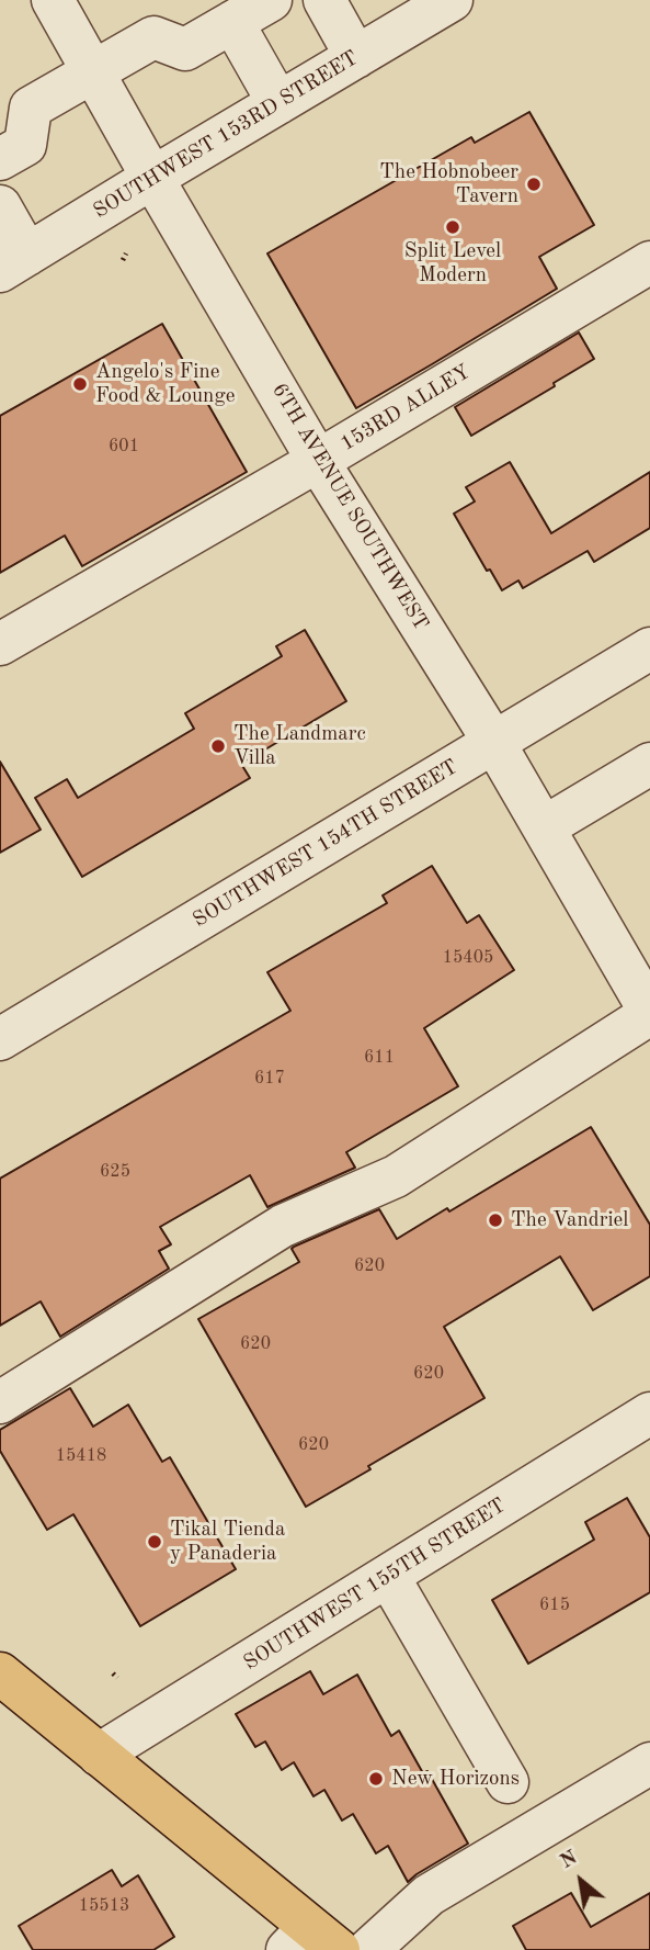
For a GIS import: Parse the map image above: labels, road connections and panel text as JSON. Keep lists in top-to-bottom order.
{
  "streets": {
    "street": [
      "SOUTHWEST 153RD STREET",
      "153RD ALLEY",
      "6TH AVENUE SOUTHWEST",
      "SOUTHWEST 154TH STREET",
      "SOUTHWEST 155TH STREET"
    ]
  },
  "crossings": [
    ["SOUTHWEST 153RD STREET", "6TH AVENUE SOUTHWEST"],
    ["153RD ALLEY", "6TH AVENUE SOUTHWEST"],
    ["6TH AVENUE SOUTHWEST", "SOUTHWEST 154TH STREET"]
  ],
  "places": [
    "The Hobnobeer Tavern",
    "Split Level Modern",
    "Angelo's Fine Food & Lounge",
    "The Landmarc Villa",
    "The Vandriel",
    "Tikal Tienda y Panaderia",
    "New Horizons"
  ],
  "house_numbers": [
    "601",
    "15405",
    "611",
    "617",
    "625",
    "620",
    "620",
    "620",
    "620",
    "15418",
    "615",
    "15513"
  ],
  "north": "top left"
}
